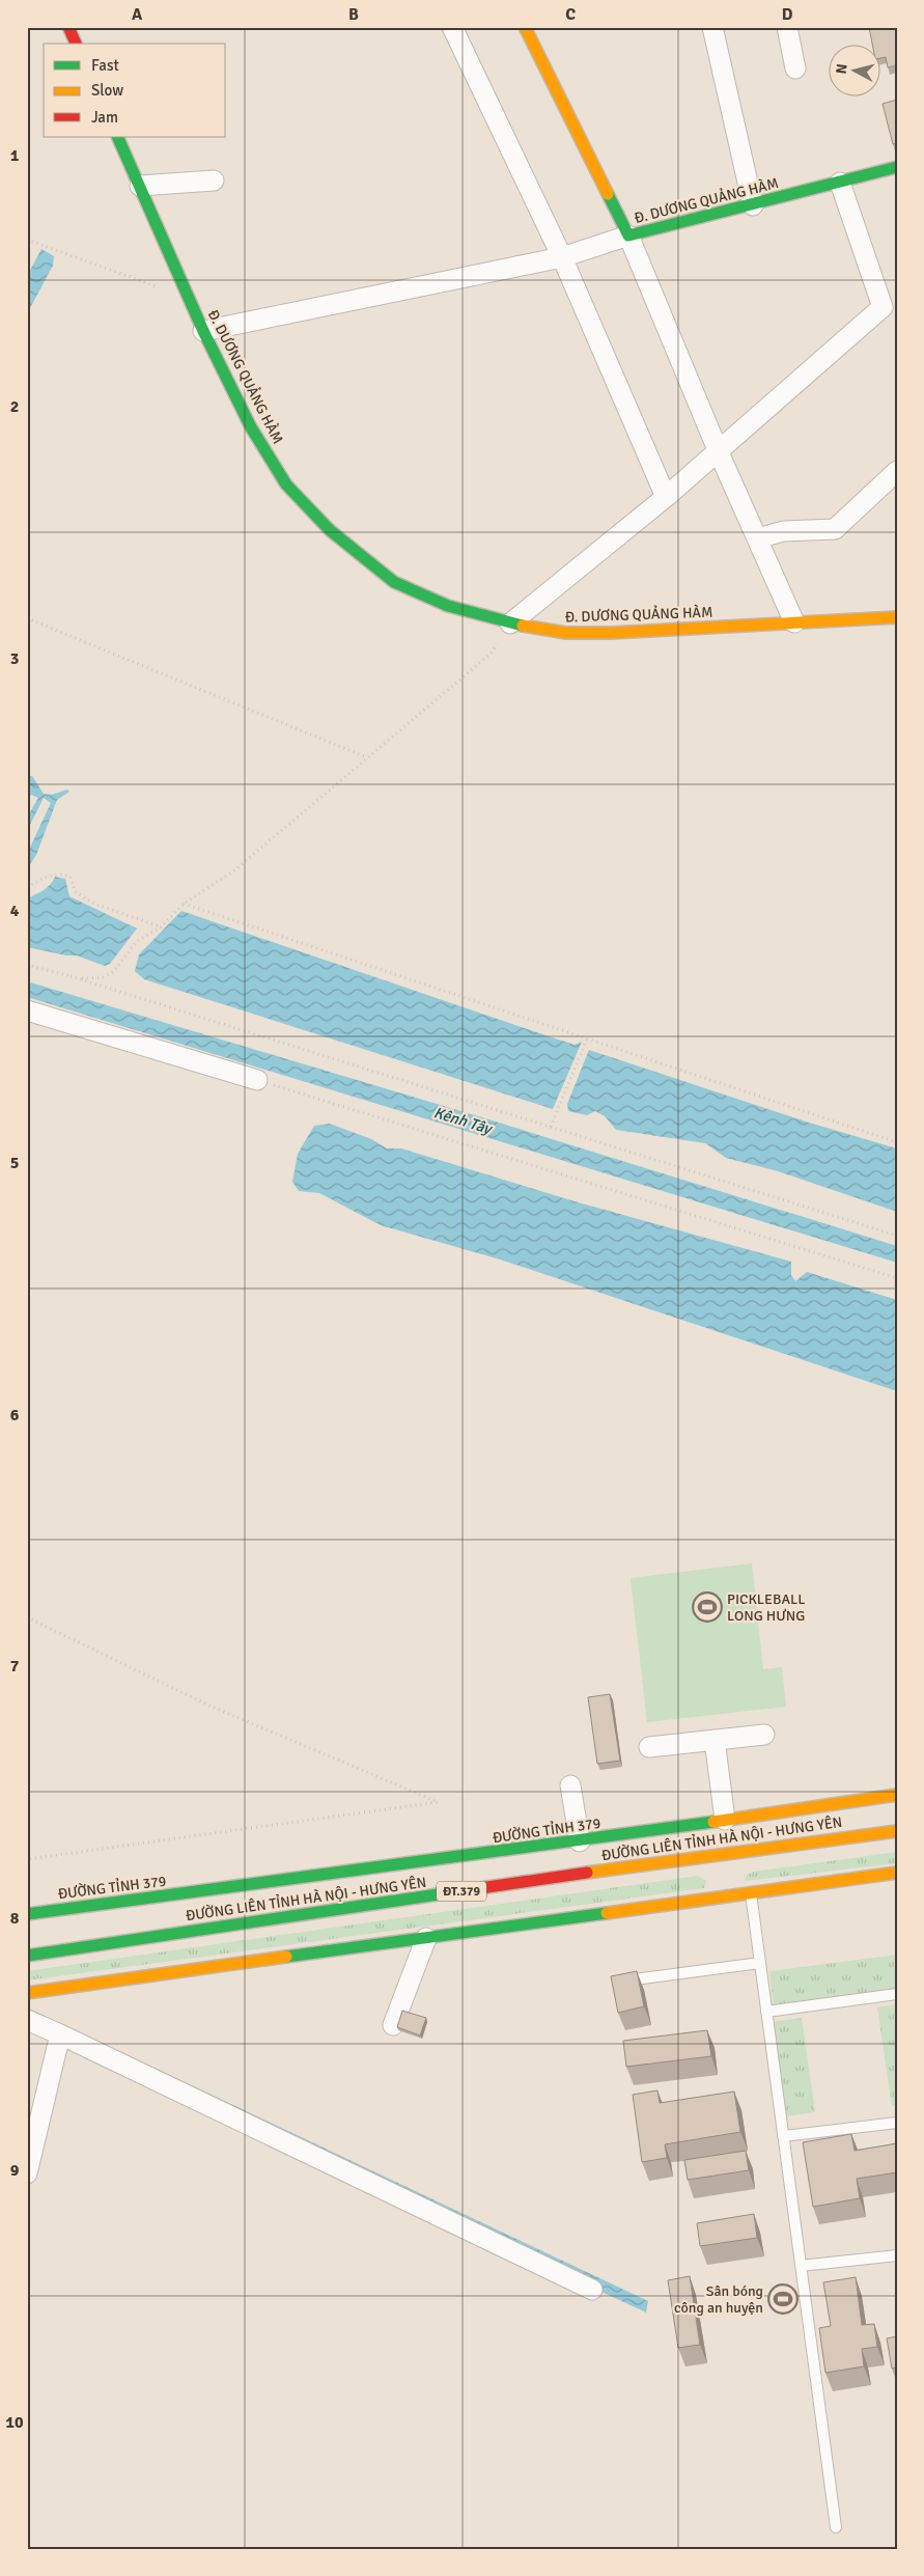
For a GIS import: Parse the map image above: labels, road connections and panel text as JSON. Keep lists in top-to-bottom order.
{
  "streets": {
    "main road": [
      "Đ. DƯƠNG QUẢNG HÀM",
      "ĐƯỜNG TỈNH 379",
      "ĐƯỜNG LIÊN TỈNH HÀ NỘI - HƯNG YÊN",
      "ĐT.379"
    ]
  },
  "water": ["Kênh Tây"],
  "places": {
    "sports": ["PICKLEBALL LONG HƯNG", "Sân bóng công an huyện"]
  },
  "legend": ["Fast", "Slow", "Jam"],
  "north": "left",
  "grid": {
    "columns": [
      "A",
      "B",
      "C",
      "D"
    ],
    "rows": [
      "1",
      "2",
      "3",
      "4",
      "5",
      "6",
      "7",
      "8",
      "9",
      "10"
    ]
  }
}
